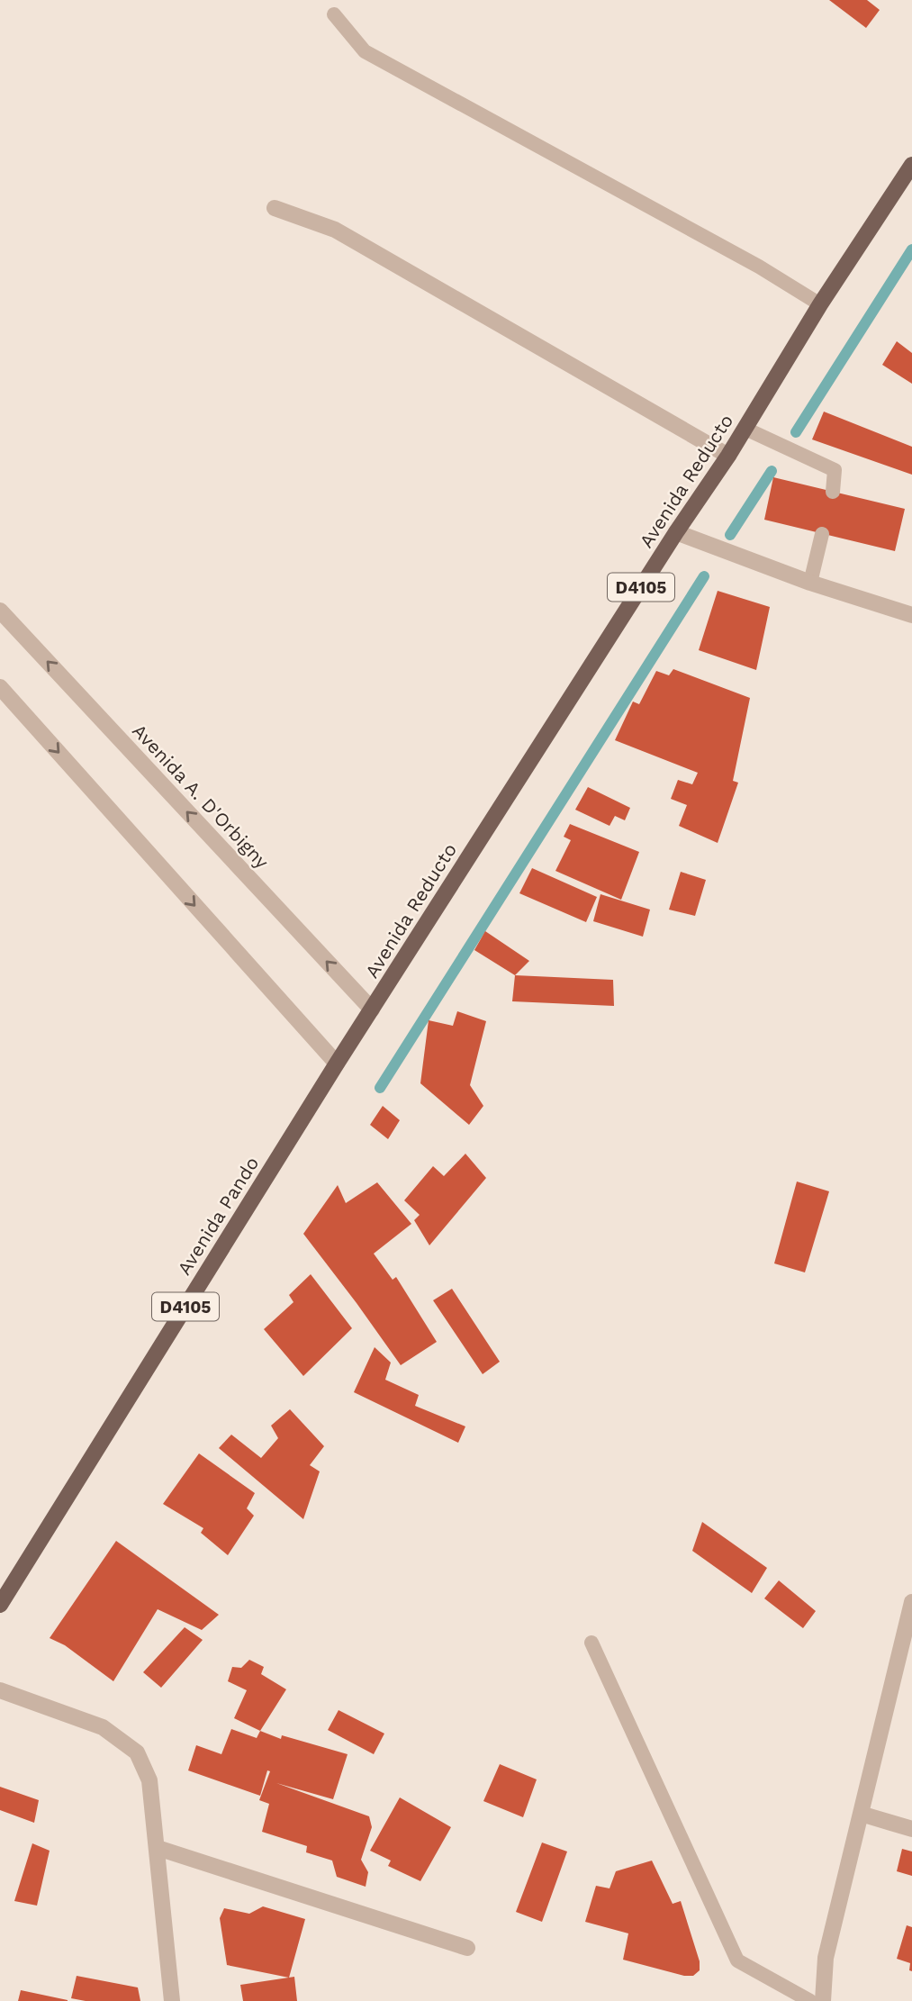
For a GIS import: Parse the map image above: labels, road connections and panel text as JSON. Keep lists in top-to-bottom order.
{
  "streets": {
    "main road": ["Avenida Reducto", "D4105", "Avenida Pando"],
    "street": ["Avenida A. D'Orbigny"]
  },
  "crossings": [
    ["Avenida Reducto", "Avenida A. D'Orbigny"],
    ["Avenida Reducto", "Avenida Pando"],
    ["Avenida A. D'Orbigny", "Avenida Pando"]
  ]
}
